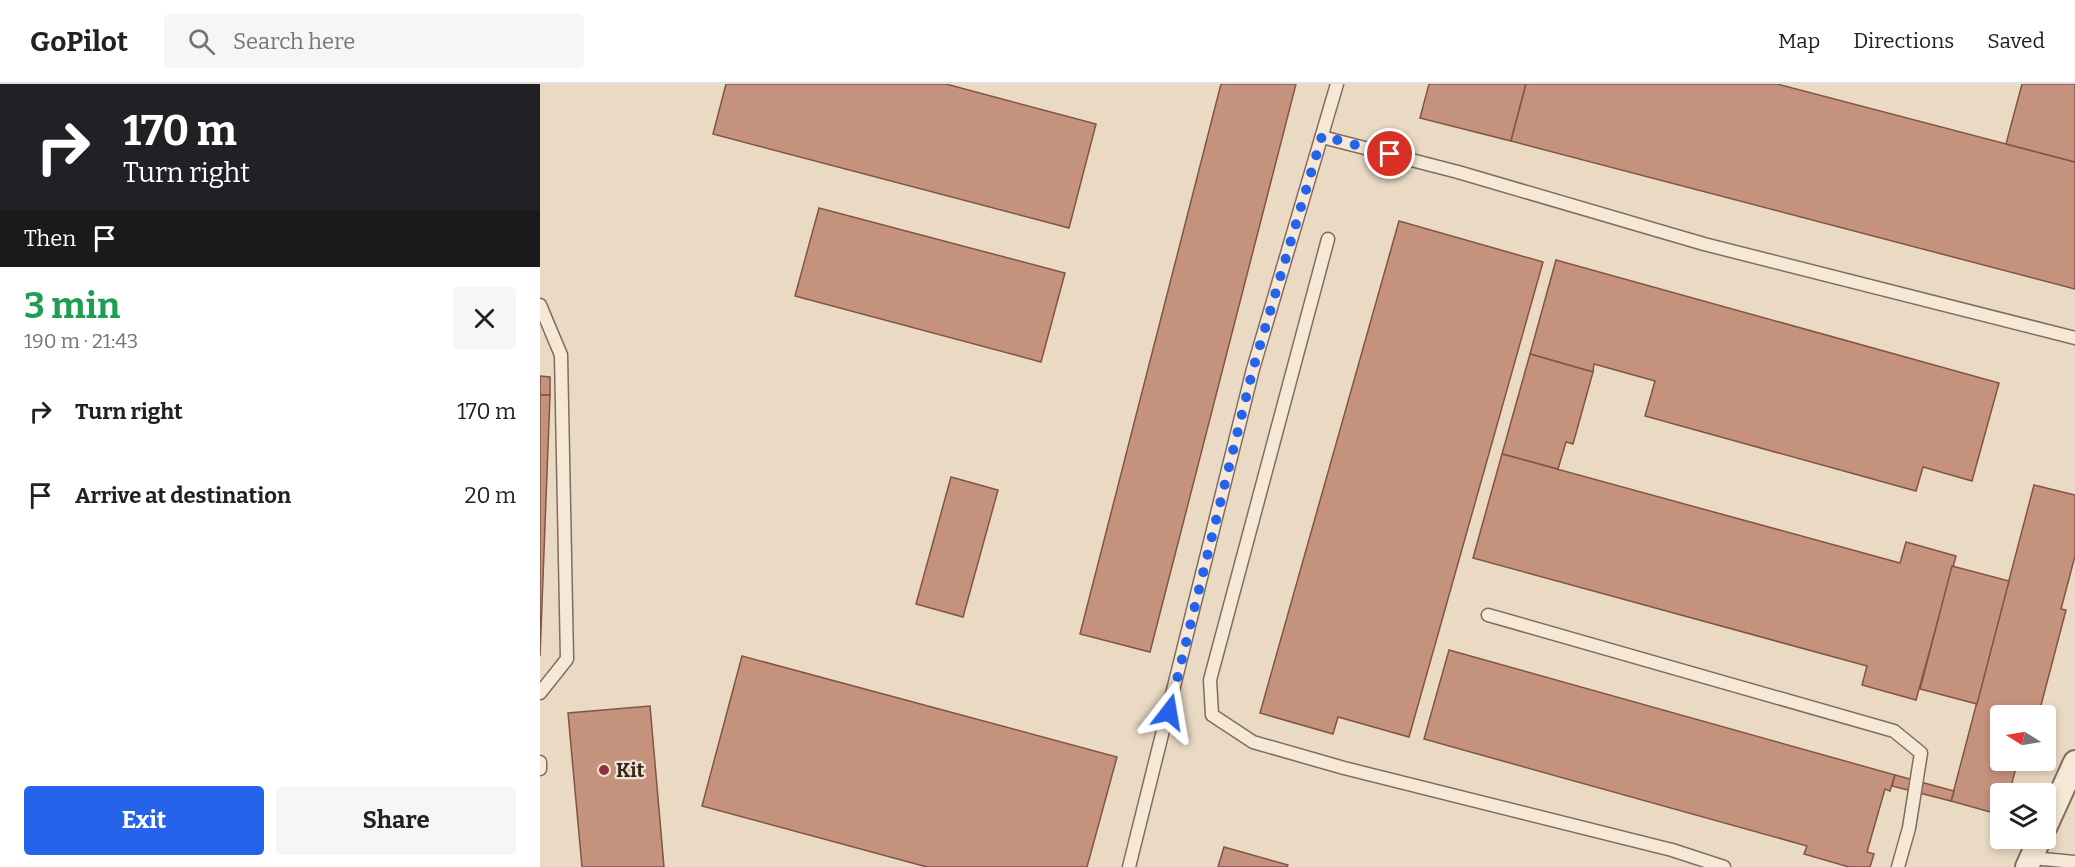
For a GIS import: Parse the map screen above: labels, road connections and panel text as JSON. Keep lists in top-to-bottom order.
{
  "places": ["Kit"],
  "north": "left",
  "page": {
    "header": "GoPilot",
    "search": "Search here",
    "nav": ["Map", "Directions", "Saved"],
    "turn": ["170 m", "Turn right"],
    "then": "Then",
    "heading": ["3 min", "190 m · 21:43"],
    "list": [
      {
        "name": "Turn right",
        "value": "170 m"
      },
      {
        "name": "Arrive at destination",
        "value": "20 m"
      }
    ],
    "buttons": ["Exit", "Share"]
  }
}
